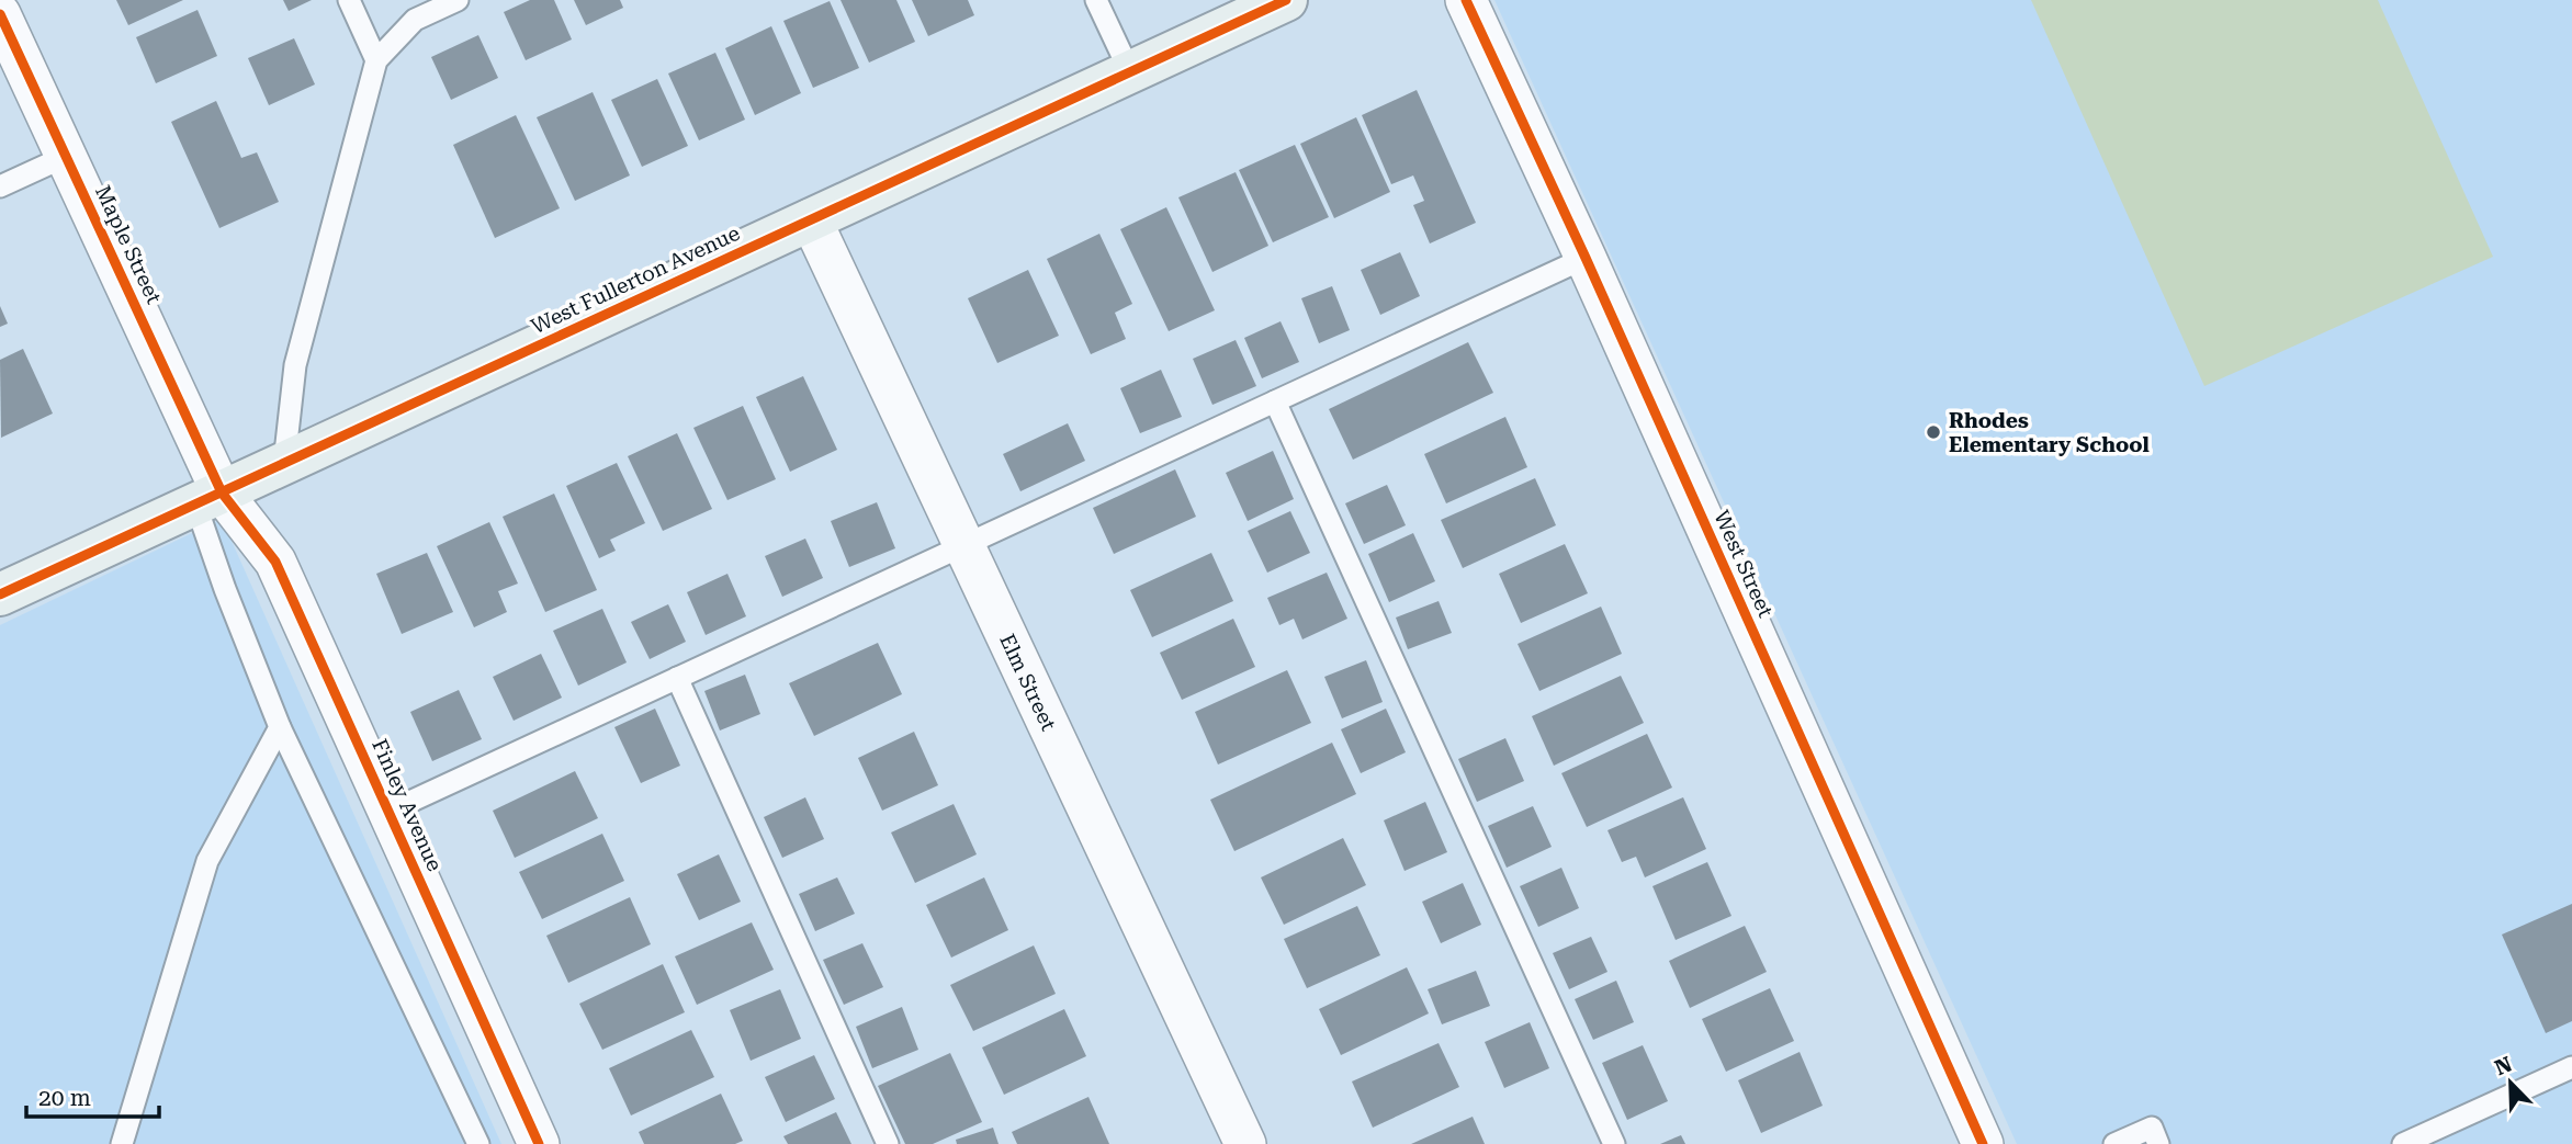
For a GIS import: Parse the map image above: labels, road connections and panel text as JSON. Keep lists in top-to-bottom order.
{
  "streets": {
    "street": [
      "Maple Street",
      "West Fullerton Avenue",
      "West Street",
      "Elm Street",
      "Finley Avenue"
    ]
  },
  "crossings": [
    ["Maple Street", "West Fullerton Avenue"],
    ["Maple Street", "Finley Avenue"],
    ["West Fullerton Avenue", "Elm Street"],
    ["West Fullerton Avenue", "Finley Avenue"]
  ],
  "places": ["Rhodes Elementary School"],
  "scale_bar": "20 m",
  "north": "top left"
}
